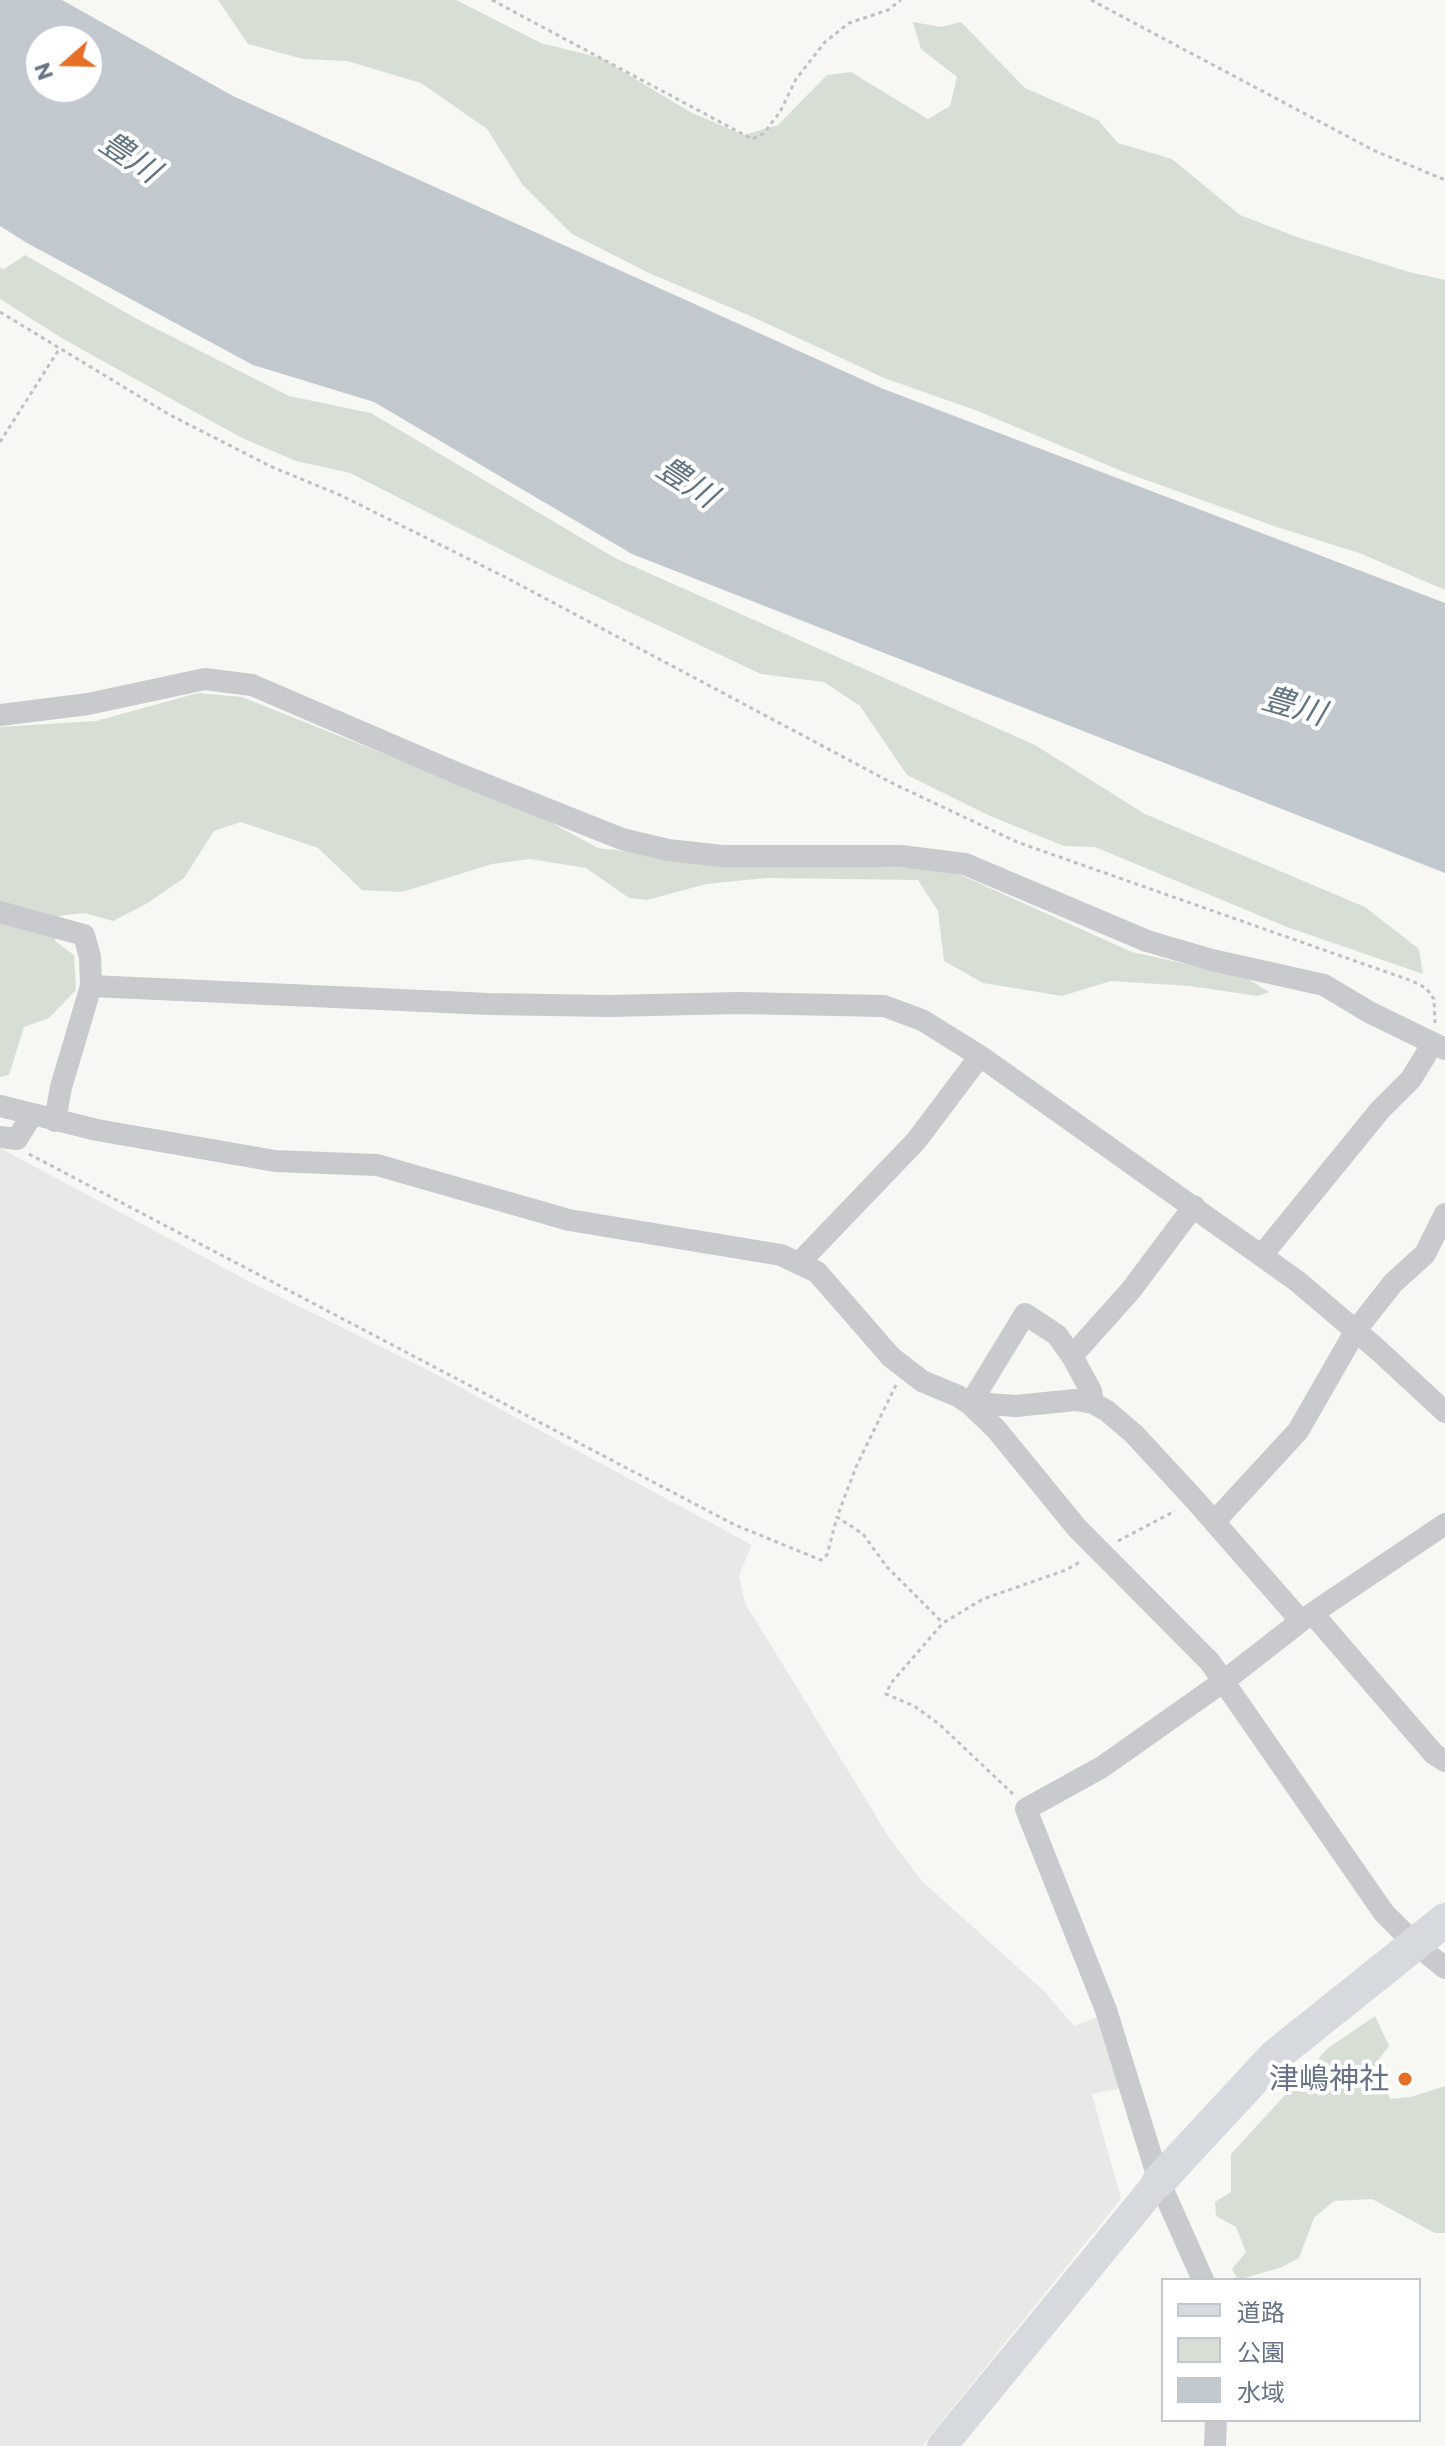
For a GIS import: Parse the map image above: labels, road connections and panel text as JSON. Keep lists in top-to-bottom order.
{
  "water": ["豊川"],
  "places": ["津嶋神社"],
  "legend": ["道路", "公園", "水域"],
  "north": "left"
}
